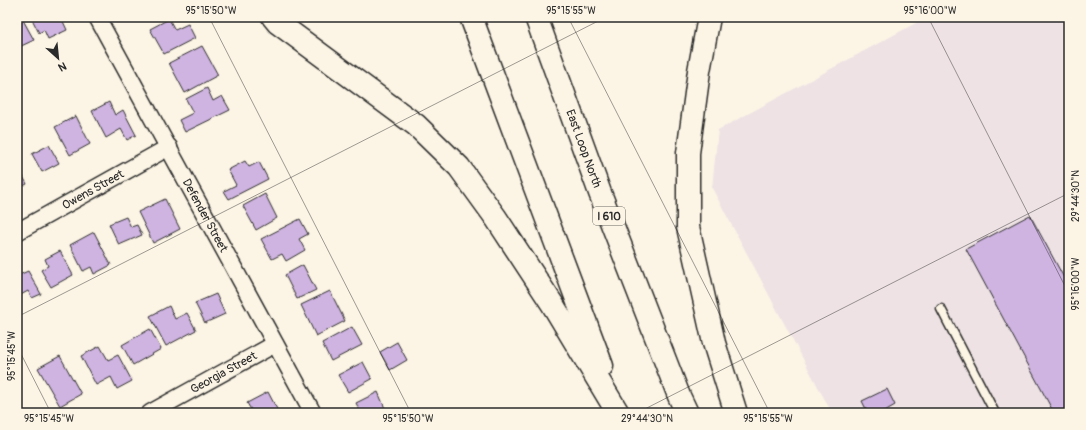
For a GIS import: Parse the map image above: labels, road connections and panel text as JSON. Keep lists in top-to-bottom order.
{
  "streets": {
    "highway": ["East Loop North", "I 610"],
    "street": ["Owens Street", "Defender Street", "Georgia Street"]
  },
  "crossings": [
    ["Owens Street", "Defender Street"],
    ["Defender Street", "Georgia Street"]
  ],
  "north": "bottom right",
  "coordinates": [
    "95°15'50\"W",
    "95°15'55\"W",
    "95°16'00\"W",
    "29°44'30\"N",
    "95°15'45\"W"
  ]
}
